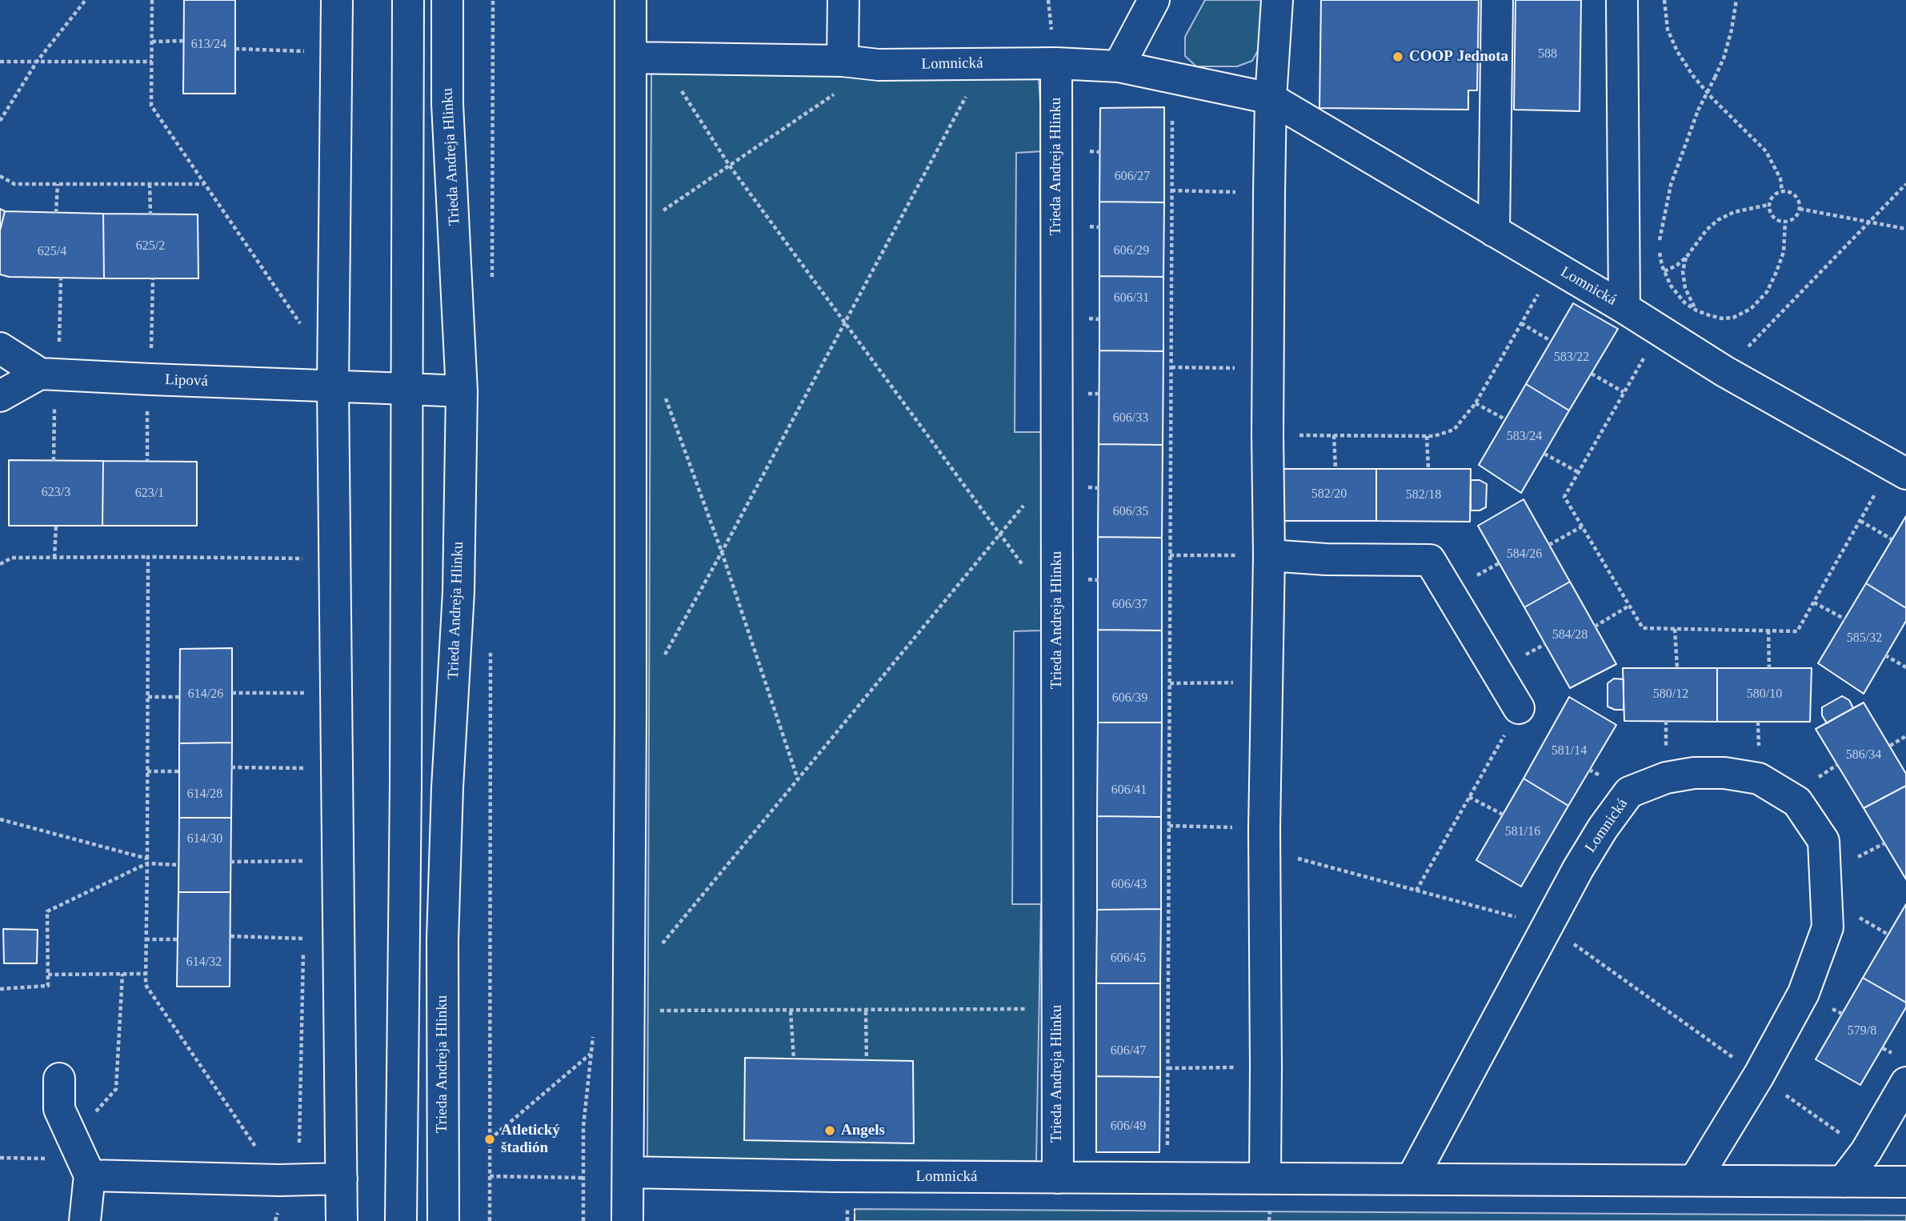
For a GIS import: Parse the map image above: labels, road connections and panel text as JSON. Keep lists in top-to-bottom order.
{
  "streets": {
    "street": ["Lomnická", "Trieda Andreja Hlinku", "Lipová"]
  },
  "crossings": [
    ["Lomnická", "Trieda Andreja Hlinku"]
  ],
  "places": ["COOP Jednota", "Angels", "Atletický štadión"],
  "house_numbers": [
    "613/24",
    "588",
    "606/27",
    "625/2",
    "606/29",
    "625/4",
    "606/31",
    "583/22",
    "606/33",
    "583/24",
    "623/3",
    "623/1",
    "582/20",
    "582/18",
    "606/35",
    "584/26",
    "606/37",
    "584/28",
    "585/32",
    "614/26",
    "580/12",
    "580/10",
    "606/39",
    "581/14",
    "586/34",
    "606/41",
    "614/28",
    "581/16",
    "614/30",
    "606/43",
    "606/45",
    "614/32",
    "579/8",
    "606/47",
    "606/49"
  ]
}
